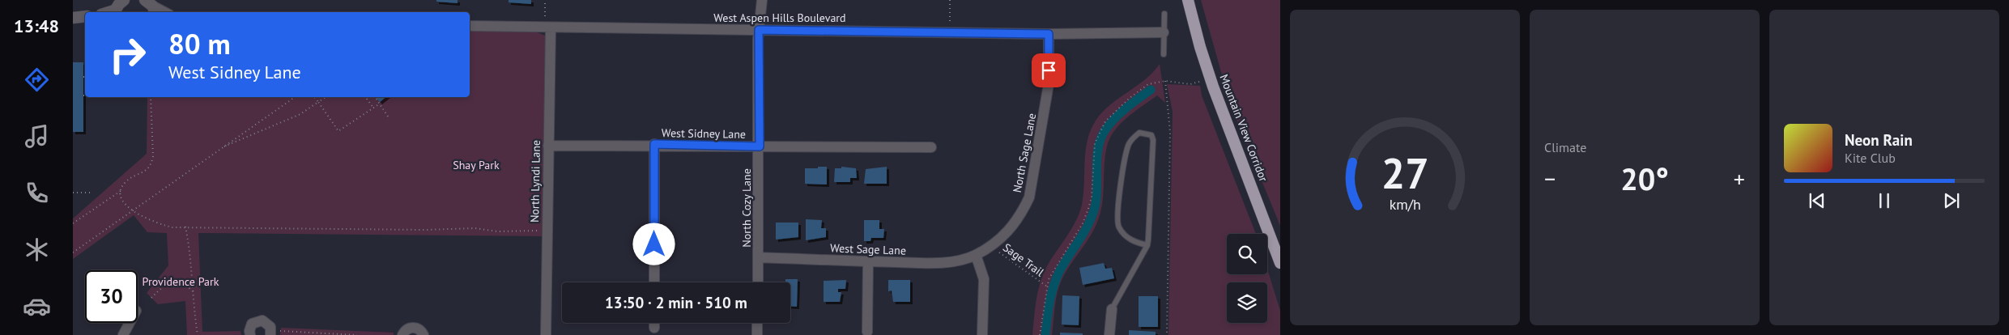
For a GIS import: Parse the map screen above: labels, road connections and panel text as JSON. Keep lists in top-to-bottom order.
{
  "streets": {
    "highway": ["Mountain View Corridor"],
    "street": [
      "West Aspen Hills Boulevard",
      "West Sidney Lane",
      "North Sage Lane",
      "North Lyndi Lane",
      "North Cozy Lane",
      "West Sage Lane"
    ],
    "path": ["Sage Trail"]
  },
  "crossings": [
    ["West Aspen Hills Boulevard", "North Sage Lane"],
    ["West Aspen Hills Boulevard", "North Lyndi Lane"],
    ["West Aspen Hills Boulevard", "North Cozy Lane"],
    ["West Sidney Lane", "North Lyndi Lane"],
    ["West Sidney Lane", "North Cozy Lane"],
    ["North Sage Lane", "West Sage Lane"],
    ["North Sage Lane", "Sage Trail"],
    ["North Cozy Lane", "West Sage Lane"]
  ],
  "parks": ["Shay Park", "Providence Park"],
  "page": {
    "tabs": "13:48",
    "tile": "Climate",
    "turn": ["80 m", "West Sidney Lane"],
    "song": ["Neon Rain", "Kite Club"],
    "heat": ["−", "20°", "+"],
    "limit": "30",
    "trip": "13:50 · 2 min · 510 m",
    "gauge": ["27", "km/h"]
  }
}
